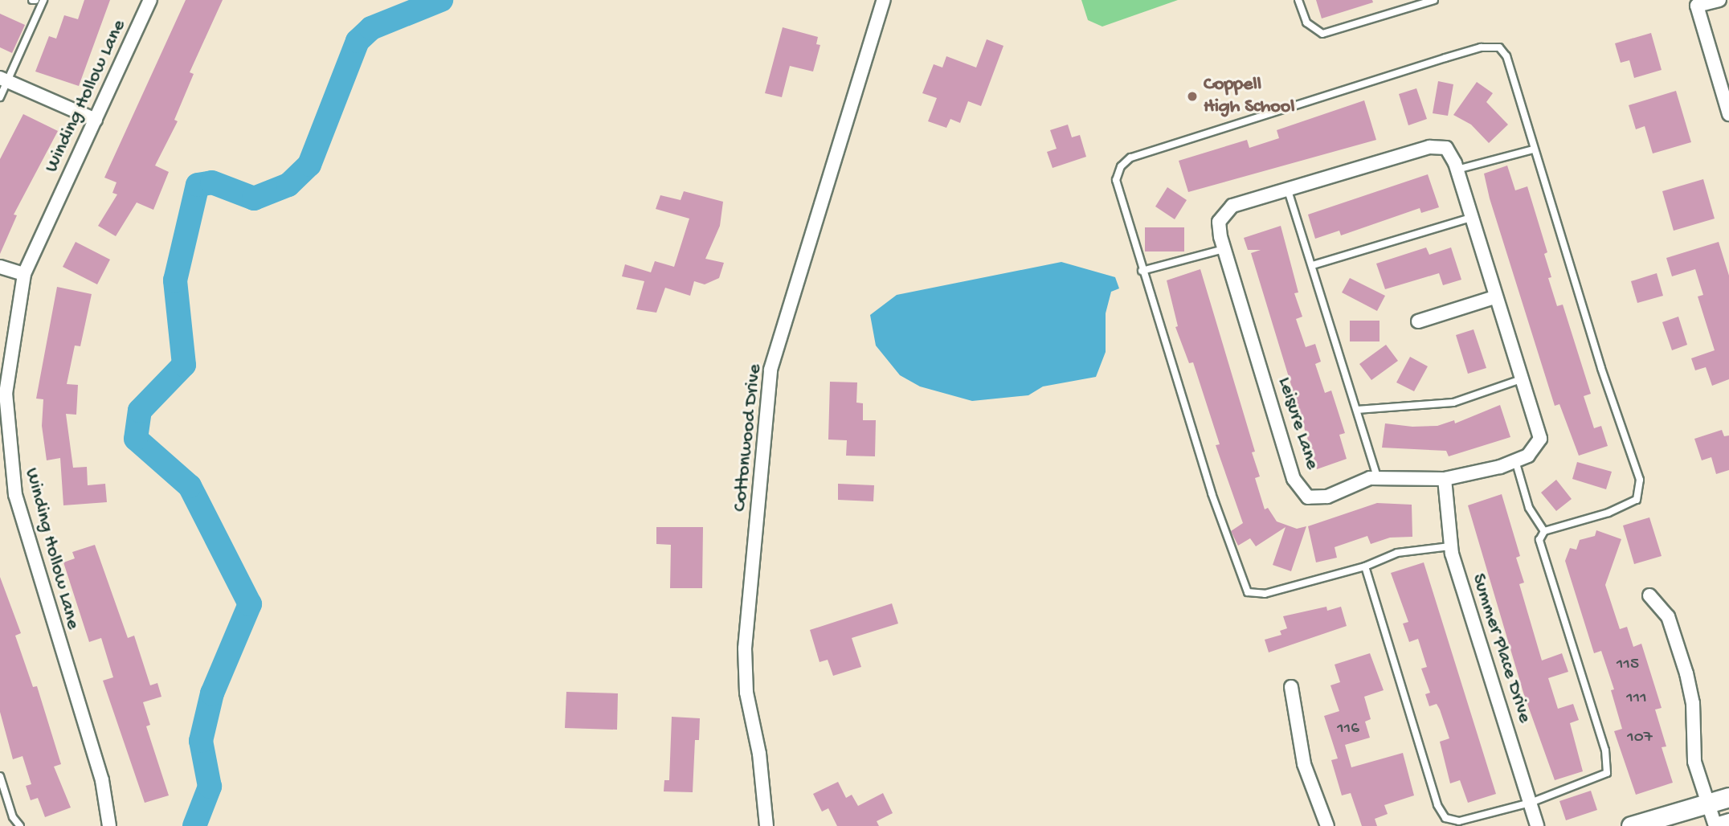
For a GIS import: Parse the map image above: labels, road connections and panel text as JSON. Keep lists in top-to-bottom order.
{
  "streets": {
    "street": [
      "Winding Hollow Lane",
      "Leisure Lane",
      "Cottonwood Drive",
      "Summer Place Drive"
    ]
  },
  "crossings": [
    ["Leisure Lane", "Summer Place Drive"]
  ],
  "places": ["Coppell High School"],
  "house_numbers": [
    "115",
    "111",
    "116",
    "107"
  ]
}
